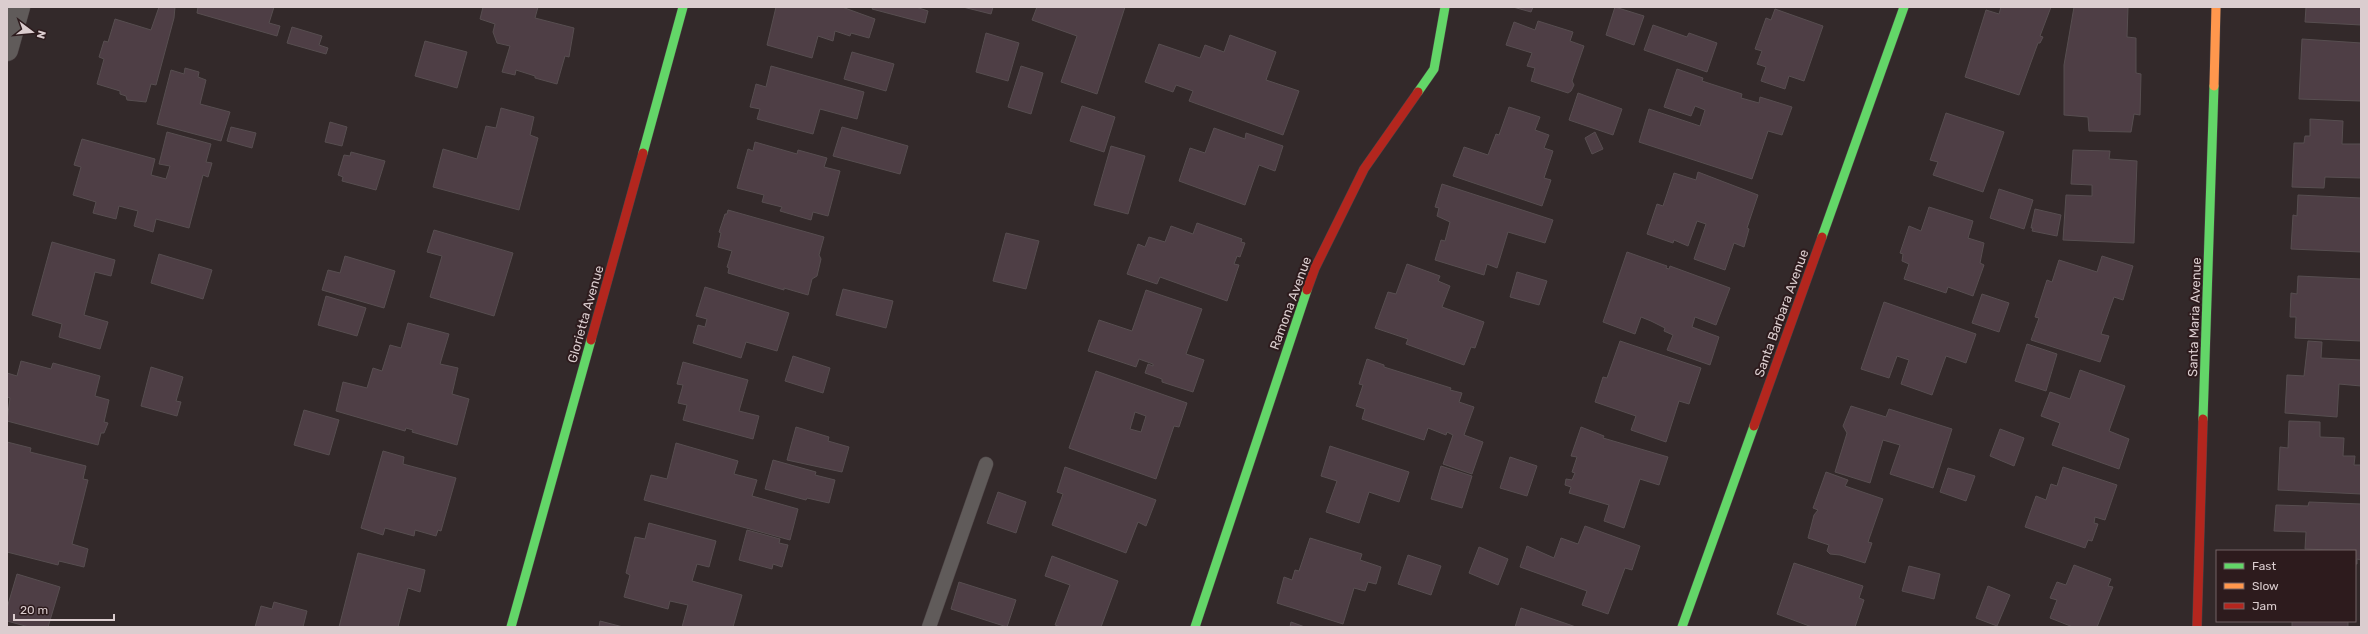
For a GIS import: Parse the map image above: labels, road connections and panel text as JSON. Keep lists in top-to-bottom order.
{
  "streets": {
    "street": [
      "Ramona Avenue",
      "Santa Barbara Avenue",
      "Glorietta Avenue",
      "Santa Maria Avenue"
    ]
  },
  "legend": ["Fast", "Slow", "Jam"],
  "scale_bar": "20 m",
  "north": "right"
}
